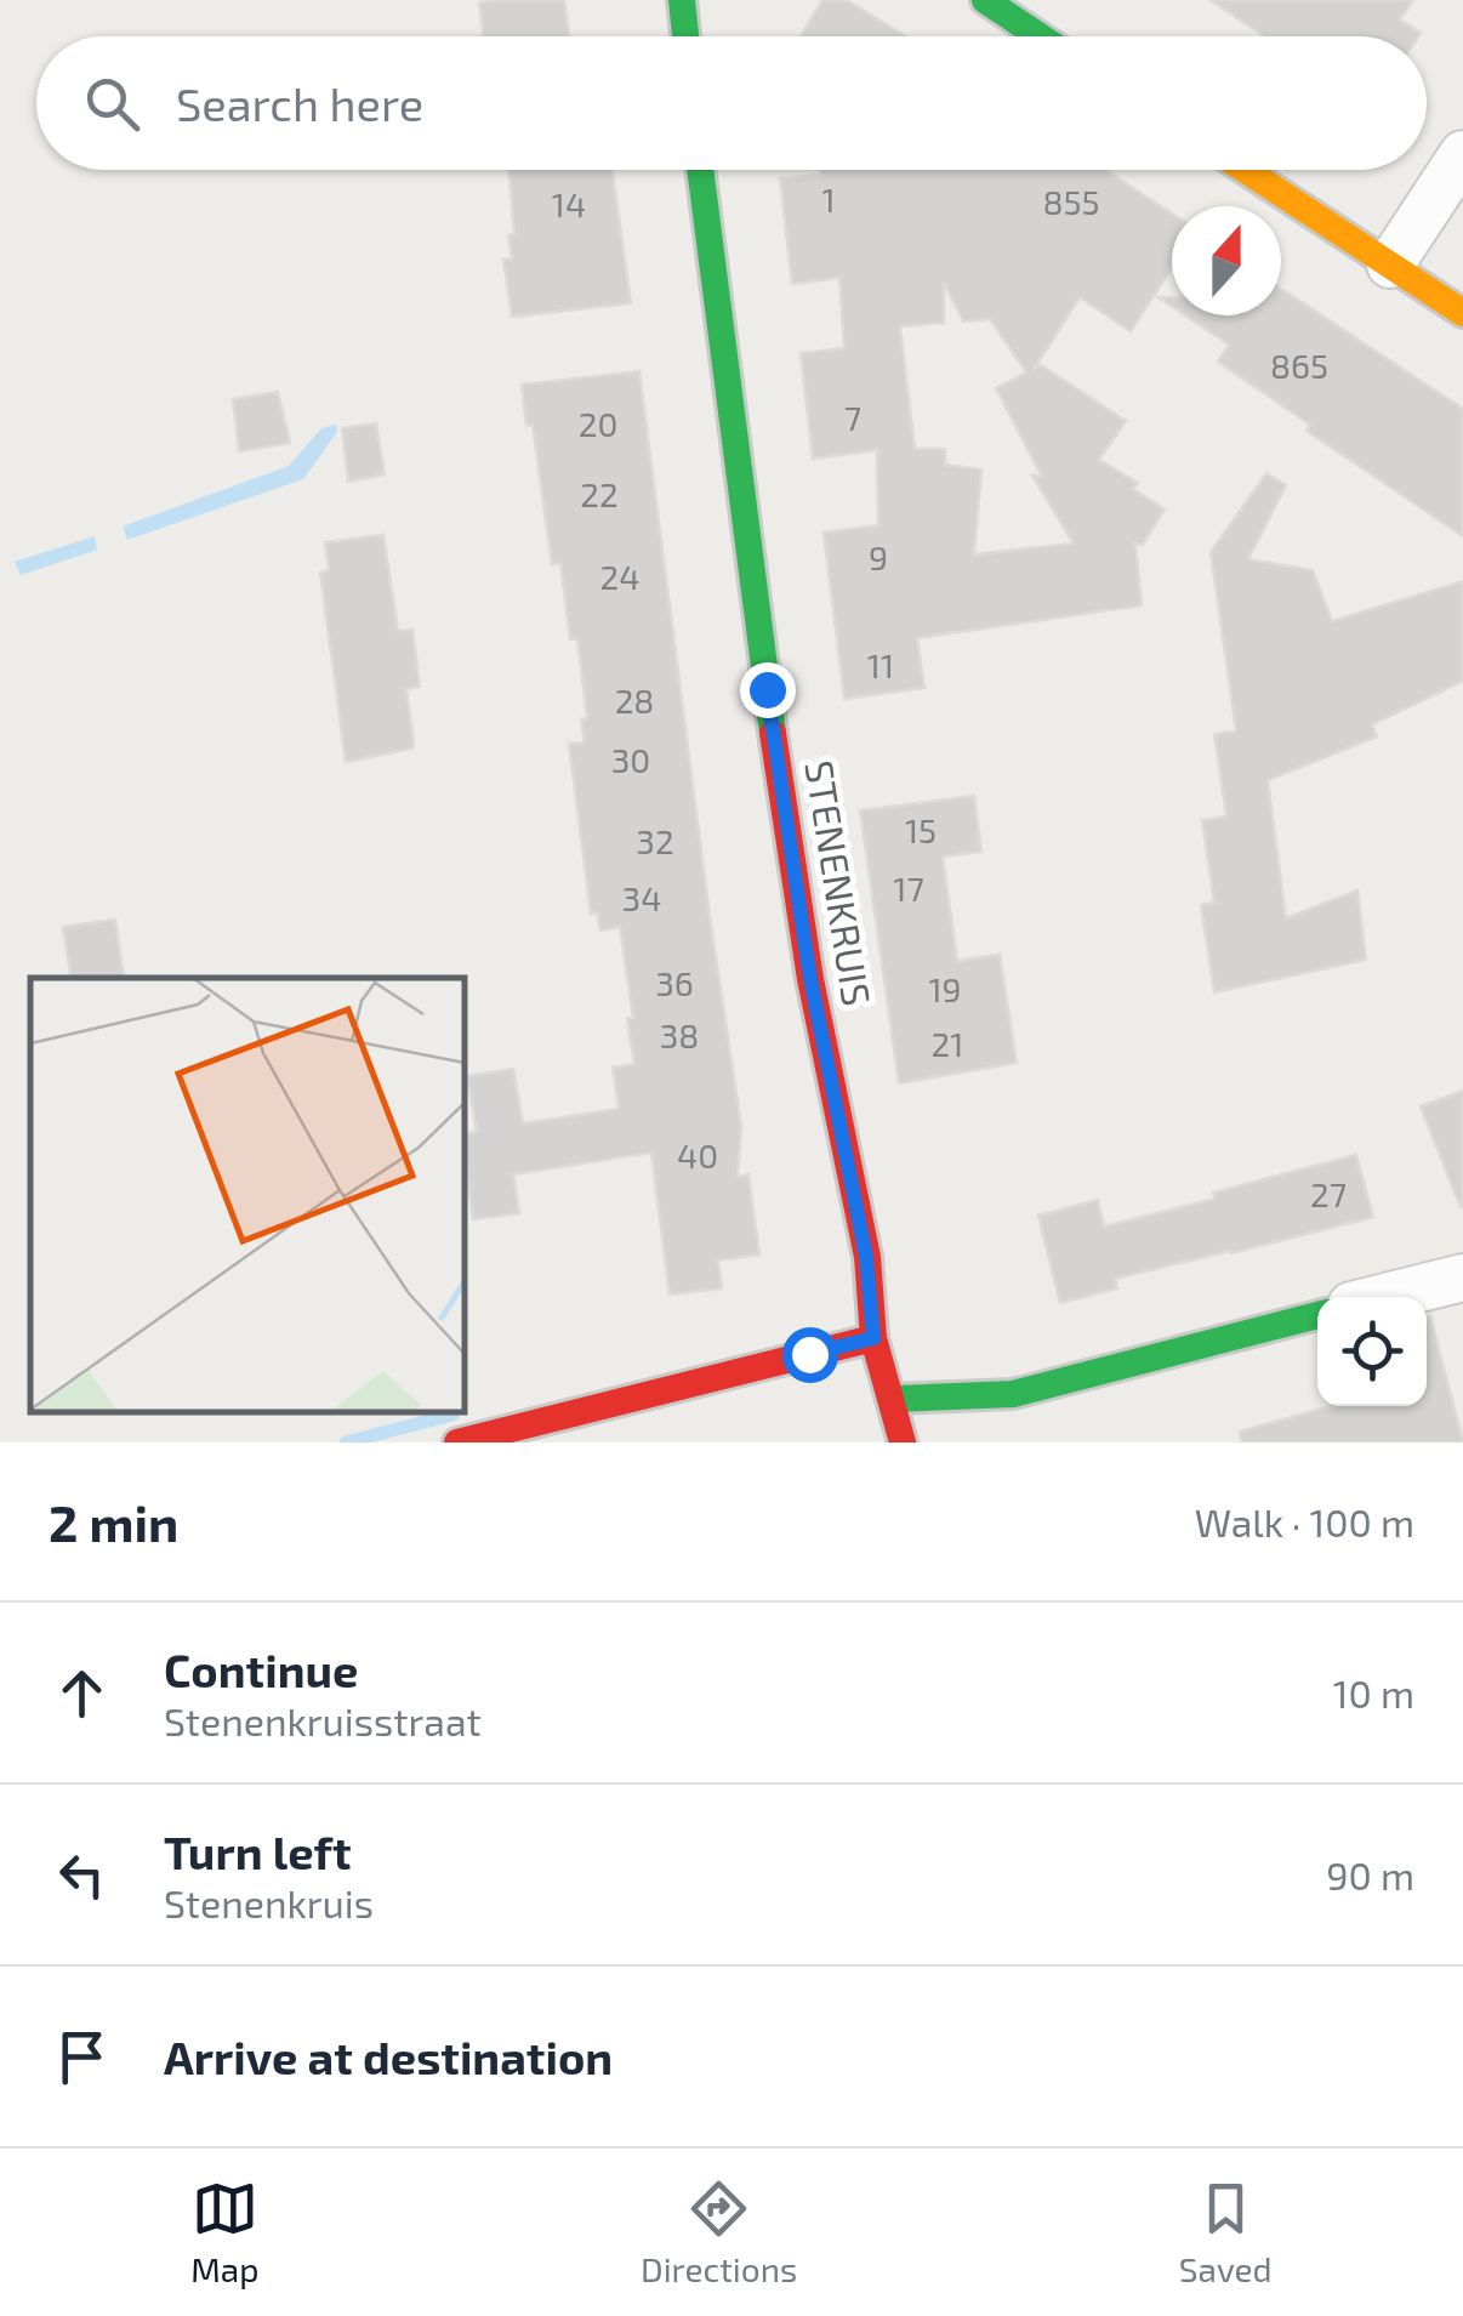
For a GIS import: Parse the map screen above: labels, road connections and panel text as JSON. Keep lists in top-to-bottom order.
{
  "streets": {
    "street": ["STENENKRUIS"]
  },
  "house_numbers": [
    "1",
    "855",
    "14",
    "865",
    "7",
    "20",
    "22",
    "9",
    "24",
    "11",
    "28",
    "30",
    "15",
    "32",
    "17",
    "34",
    "36",
    "19",
    "38",
    "21",
    "40",
    "27"
  ],
  "north": "top",
  "page": {
    "search": "Search here",
    "heading": ["2 min", "Walk · 100 m"],
    "list": [
      ["Continue", "Stenenkruisstraat", "10 m"],
      ["Turn left", "Stenenkruis", "90 m"],
      "Arrive at destination"
    ],
    "nav": ["Map", "Directions", "Saved"]
  }
}
